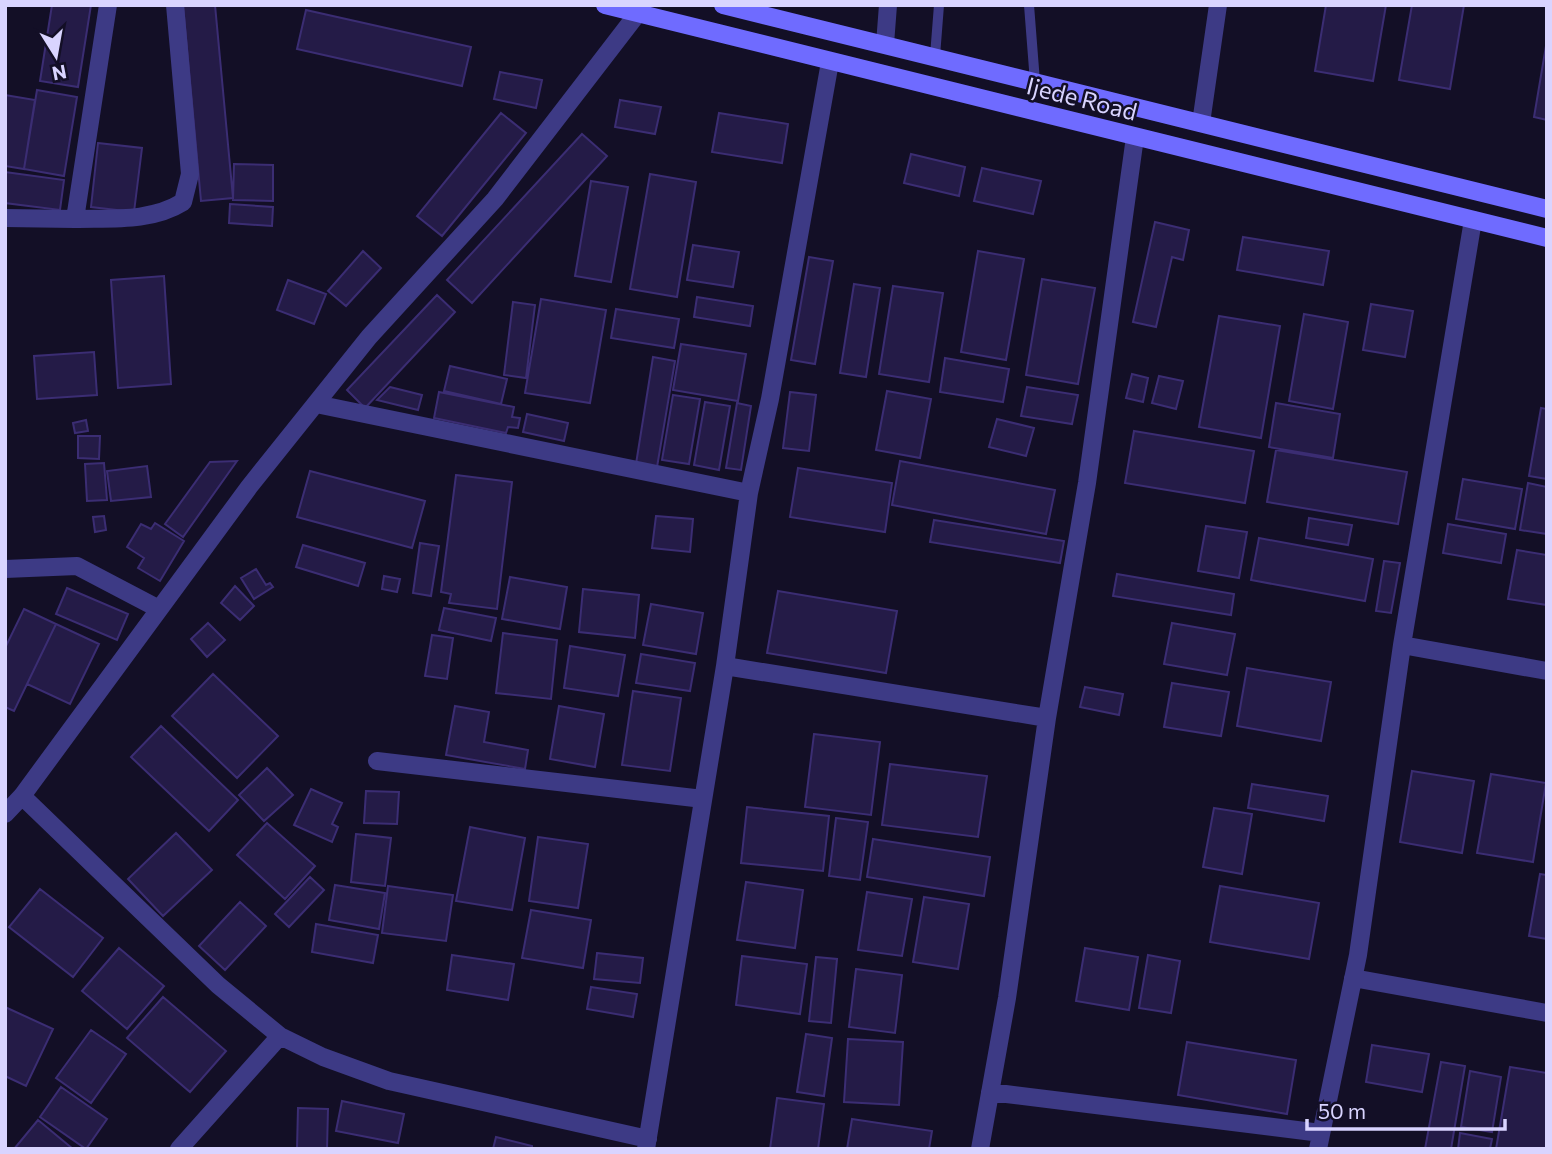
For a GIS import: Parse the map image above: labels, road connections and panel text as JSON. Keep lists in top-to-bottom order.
{
  "streets": {
    "main road": ["Ijede Road"]
  },
  "scale_bar": "50 m",
  "north": "bottom"
}
